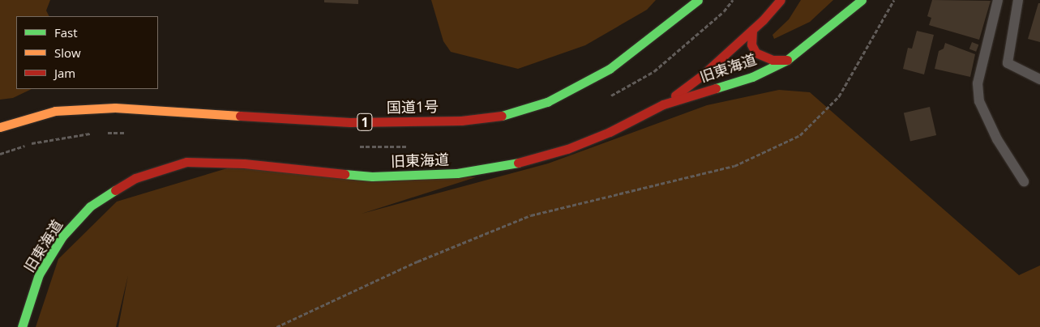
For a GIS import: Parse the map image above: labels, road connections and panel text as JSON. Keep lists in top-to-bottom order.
{
  "streets": {
    "main road": ["旧東海道", "国道1号", "1"]
  },
  "legend": ["Fast", "Slow", "Jam"]
}
